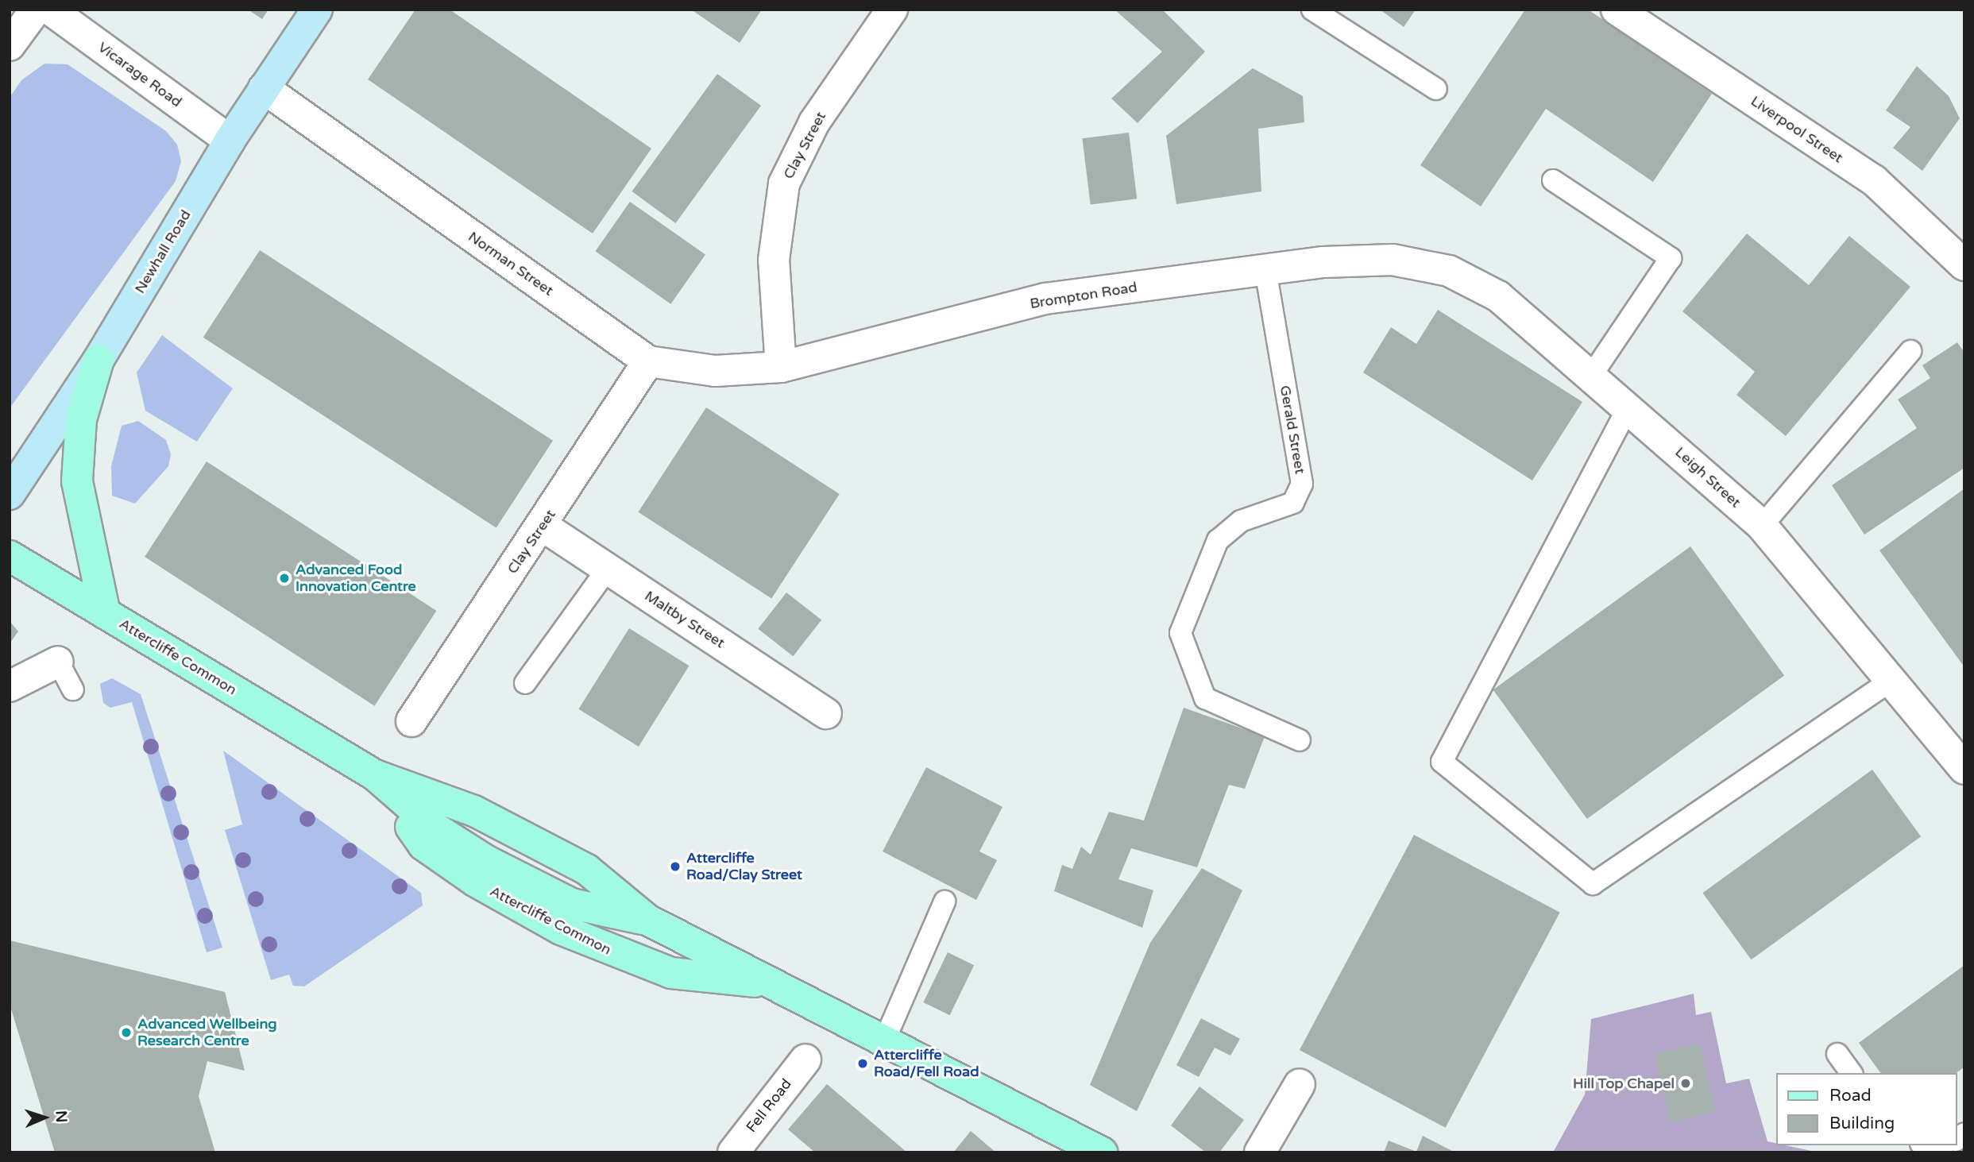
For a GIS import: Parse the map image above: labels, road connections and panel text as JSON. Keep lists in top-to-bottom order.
{
  "streets": {
    "main road": ["Newhall Road", "Attercliffe Common"],
    "street": [
      "Vicarage Road",
      "Liverpool Street",
      "Clay Street",
      "Norman Street",
      "Brompton Road",
      "Leigh Street",
      "Maltby Street",
      "Fell Road"
    ],
    "lane": ["Gerald Street"]
  },
  "crossings": [
    ["Vicarage Road", "Newhall Road"],
    ["Clay Street", "Norman Street"],
    ["Clay Street", "Brompton Road"],
    ["Clay Street", "Maltby Street"],
    ["Newhall Road", "Norman Street"],
    ["Norman Street", "Brompton Road"],
    ["Brompton Road", "Gerald Street"],
    ["Brompton Road", "Leigh Street"]
  ],
  "places": [
    "Advanced Food Innovation Centre",
    "Attercliffe Road/Clay Street",
    "Advanced Wellbeing Research Centre",
    "Attercliffe Road/Fell Road",
    "Hill Top Chapel"
  ],
  "legend": ["Road", "Building"],
  "north": "right"
}
